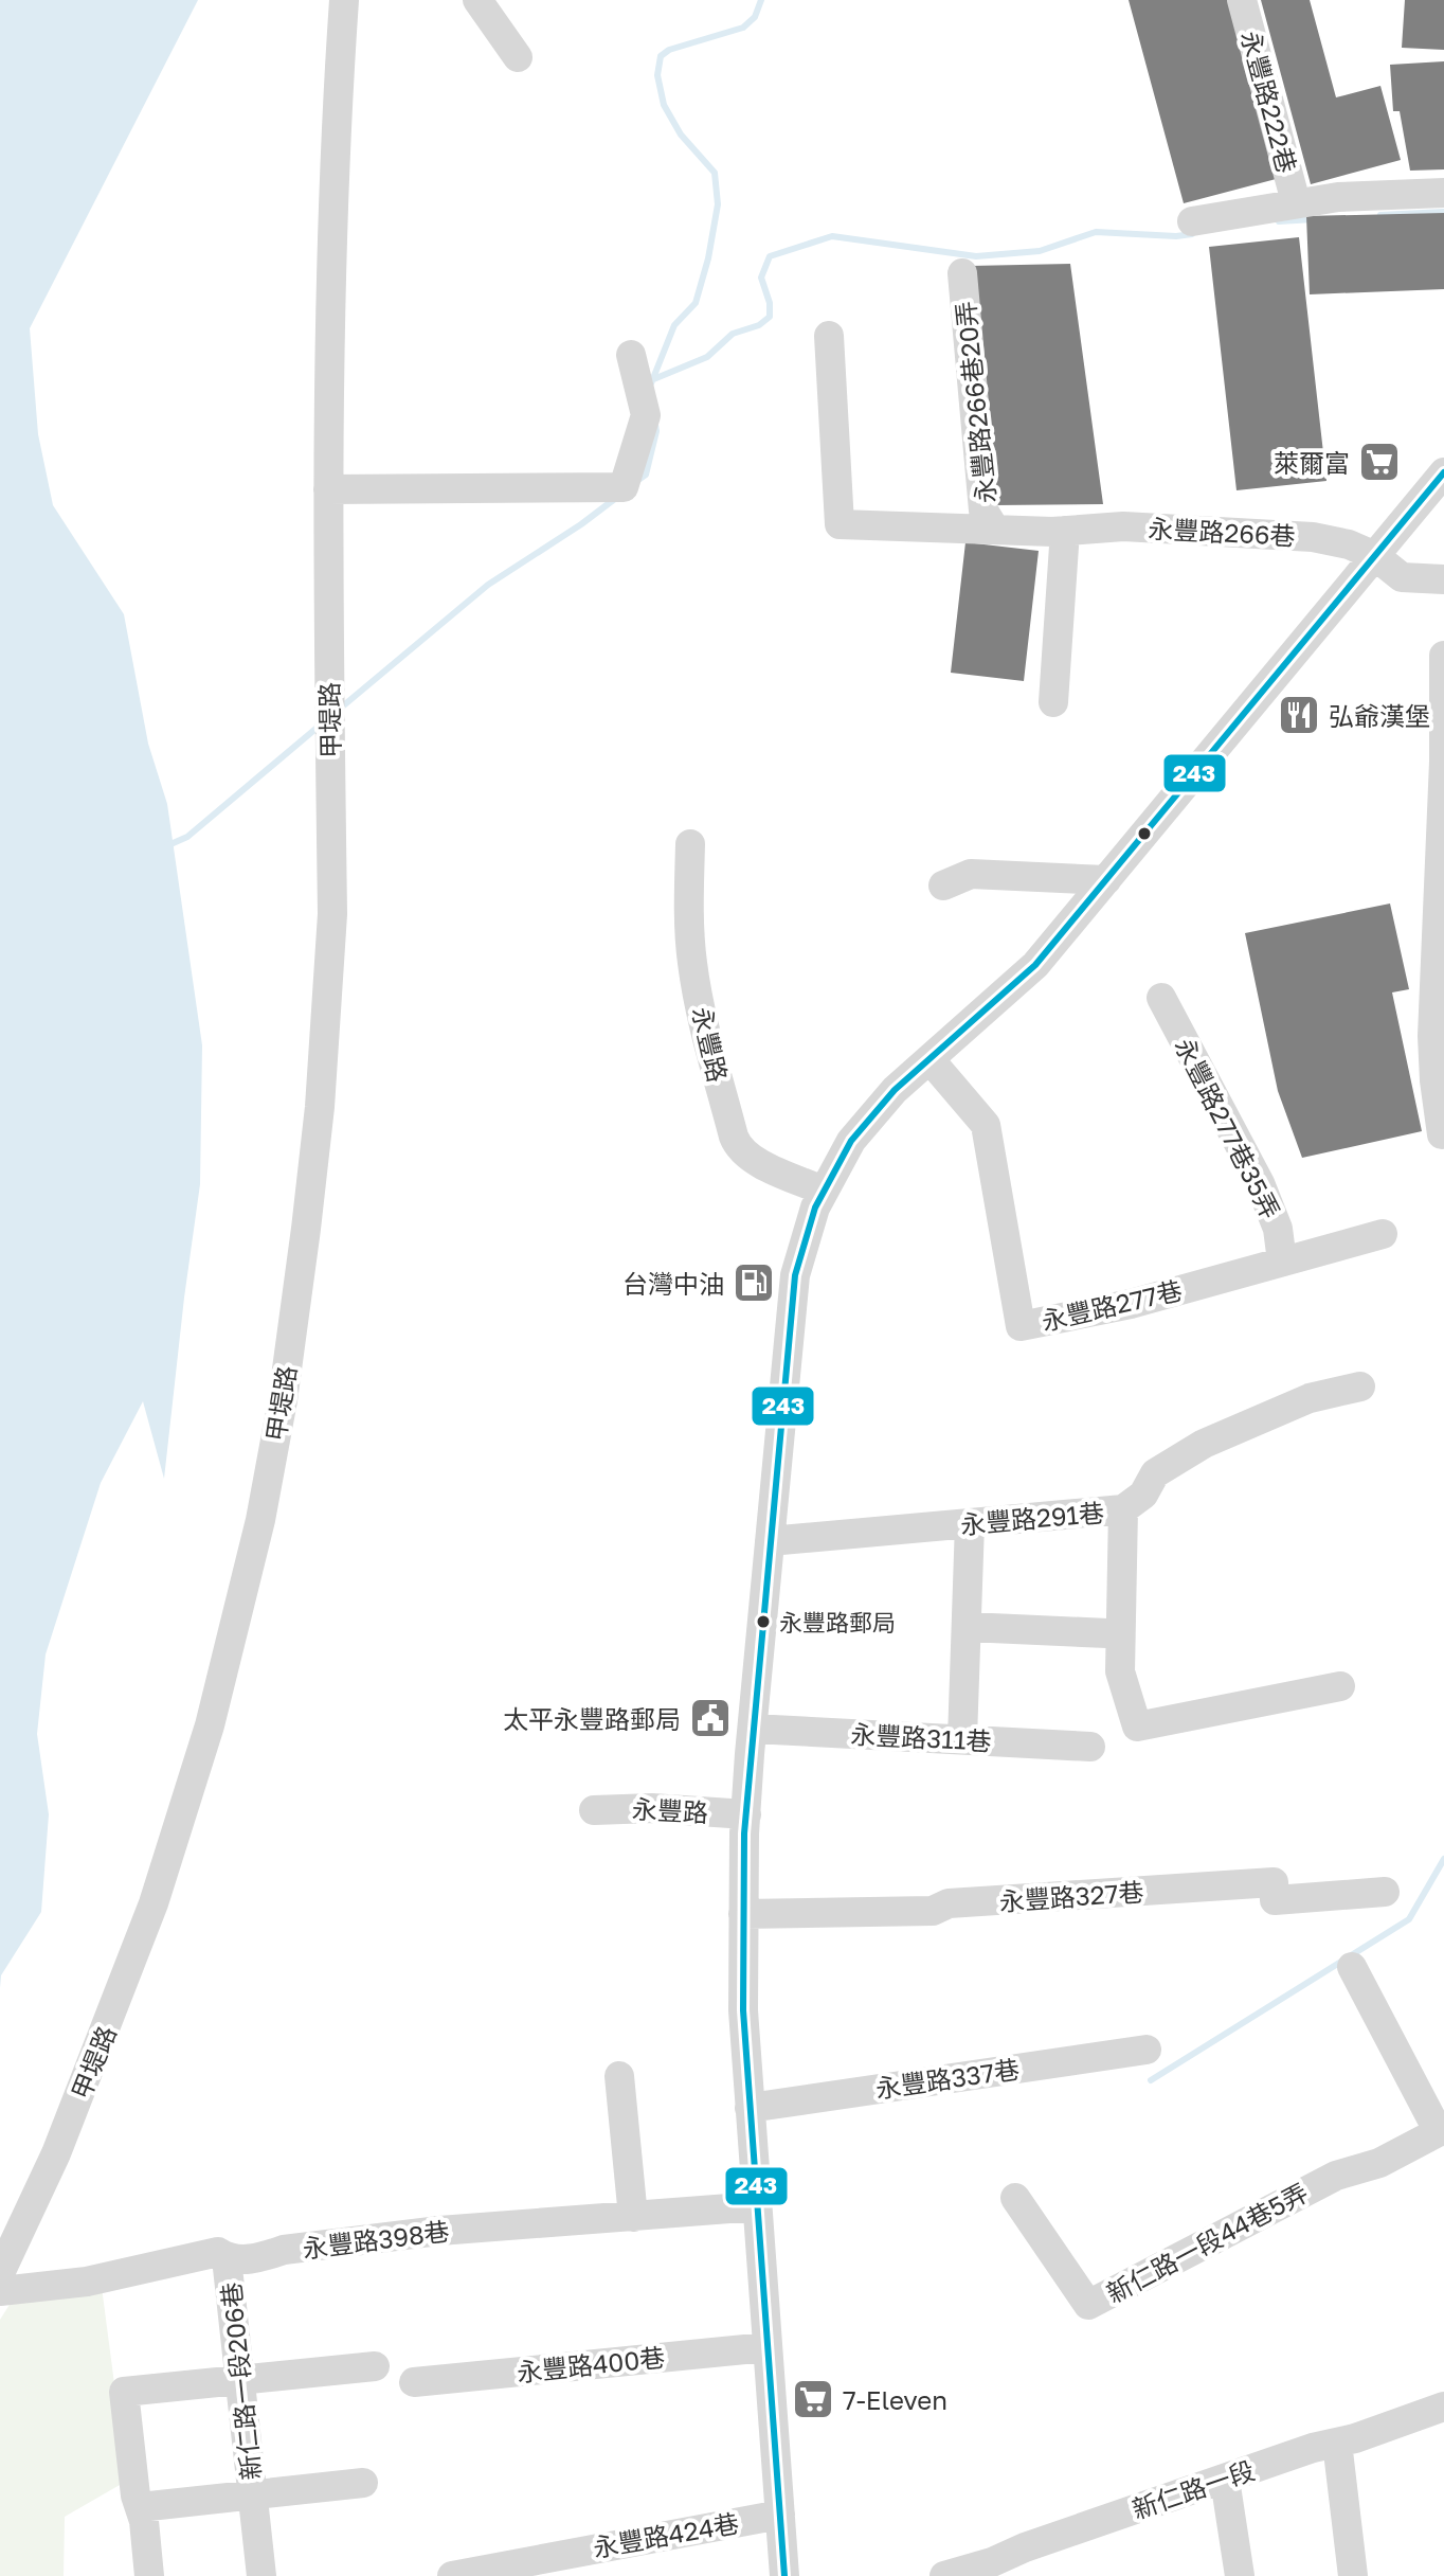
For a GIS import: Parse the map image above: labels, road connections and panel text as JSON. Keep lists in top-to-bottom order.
{
  "streets": {
    "street": [
      "永豐路222巷",
      "永豐路266巷20弄",
      "永豐路266巷",
      "甲堤路",
      "永豐路",
      "永豐路277巷35弄",
      "永豐路277巷",
      "永豐路291巷",
      "永豐路311巷",
      "永豐路327巷",
      "永豐路337巷",
      "永豐路398巷",
      "新仁路一段44巷5弄",
      "永豐路400巷",
      "新仁路一段206巷",
      "新仁路一段",
      "永豐路424巷"
    ]
  },
  "crossings": [
    ["永豐路266巷20弄", "永豐路266巷"],
    ["永豐路266巷", "永豐路"],
    ["永豐路", "永豐路277巷"],
    ["永豐路", "永豐路291巷"],
    ["永豐路", "永豐路311巷"],
    ["永豐路", "永豐路327巷"],
    ["永豐路", "永豐路337巷"],
    ["永豐路", "永豐路398巷"],
    ["永豐路", "永豐路400巷"],
    ["永豐路", "永豐路424巷"],
    ["永豐路277巷35弄", "永豐路277巷"],
    ["永豐路398巷", "新仁路一段206巷"]
  ],
  "places": {
    "supermarket": ["萊爾富", "7-Eleven"],
    "restaurant": ["弘爺漢堡"],
    "fuel station": ["台灣中油"],
    "other": ["永豐路郵局"],
    "public building": ["太平永豐路郵局"]
  },
  "lines": ["transit line 243"]
}
